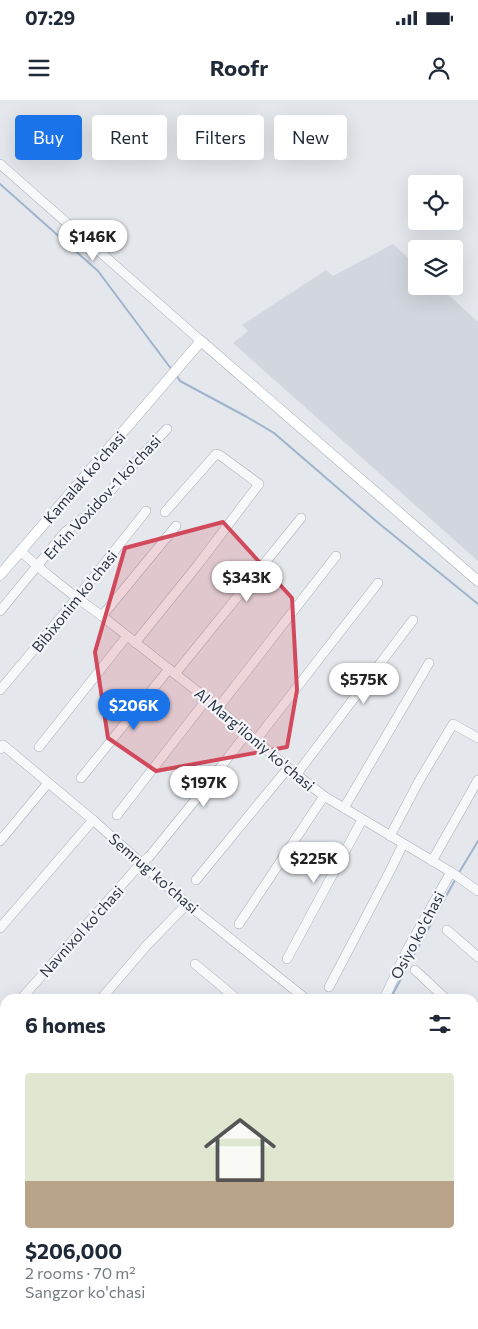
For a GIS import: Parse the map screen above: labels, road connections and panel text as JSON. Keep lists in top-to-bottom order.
{
  "streets": {
    "main road": ["Kamalak ko'chasi"],
    "street": [
      "Erkin Voxidov-1 ko'chasi",
      "Bibixonim ko'chasi",
      "Al Marg'iloniy ko'chasi",
      "Semrug' ko'chasi",
      "Navnixol ko'chasi",
      "Osiyo ko'chasi"
    ]
  },
  "crossings": [
    ["Kamalak ko'chasi", "Al Marg'iloniy ko'chasi"],
    ["Erkin Voxidov-1 ko'chasi", "Al Marg'iloniy ko'chasi"],
    ["Bibixonim ko'chasi", "Al Marg'iloniy ko'chasi"],
    ["Al Marg'iloniy ko'chasi", "Navnixol ko'chasi"],
    ["Al Marg'iloniy ko'chasi", "Osiyo ko'chasi"],
    ["Semrug' ko'chasi", "Navnixol ko'chasi"]
  ],
  "page": {
    "status": "07:29",
    "header": "Roofr",
    "chip": [
      "Buy",
      "Rent",
      "Filters",
      "New"
    ],
    "price": [
      "$146K",
      "$343K",
      "$575K",
      "$206K",
      "$197K",
      "$225K"
    ],
    "heading": "6 homes",
    "list": [
      {
        "name": "$206,000",
        "note": "2 rooms · 70 m² · Sangzor ko'chasi"
      }
    ]
  }
}
